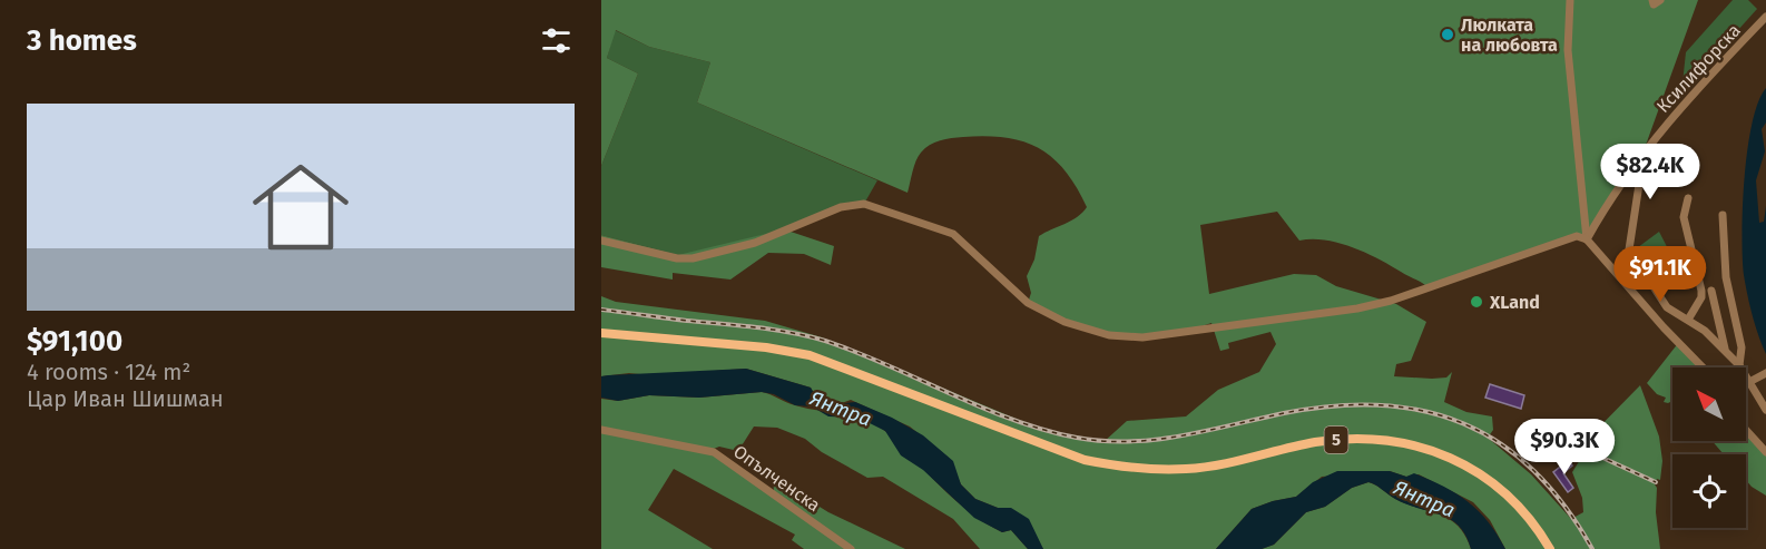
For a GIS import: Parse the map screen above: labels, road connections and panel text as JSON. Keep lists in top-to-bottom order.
{
  "streets": {
    "main road": ["5"],
    "street": ["Ксилифорска", "Опълченска"]
  },
  "water": ["Янтра"],
  "places": ["Люлката на любовта", "XLand"],
  "north": "top left",
  "page": {
    "heading": "3 homes",
    "list": [
      {
        "name": "$91,100",
        "note": "4 rooms · 124 m² · Цар Иван Шишман"
      }
    ],
    "price": ["$82.4K", "$91.1K", "$90.3K"]
  }
}
